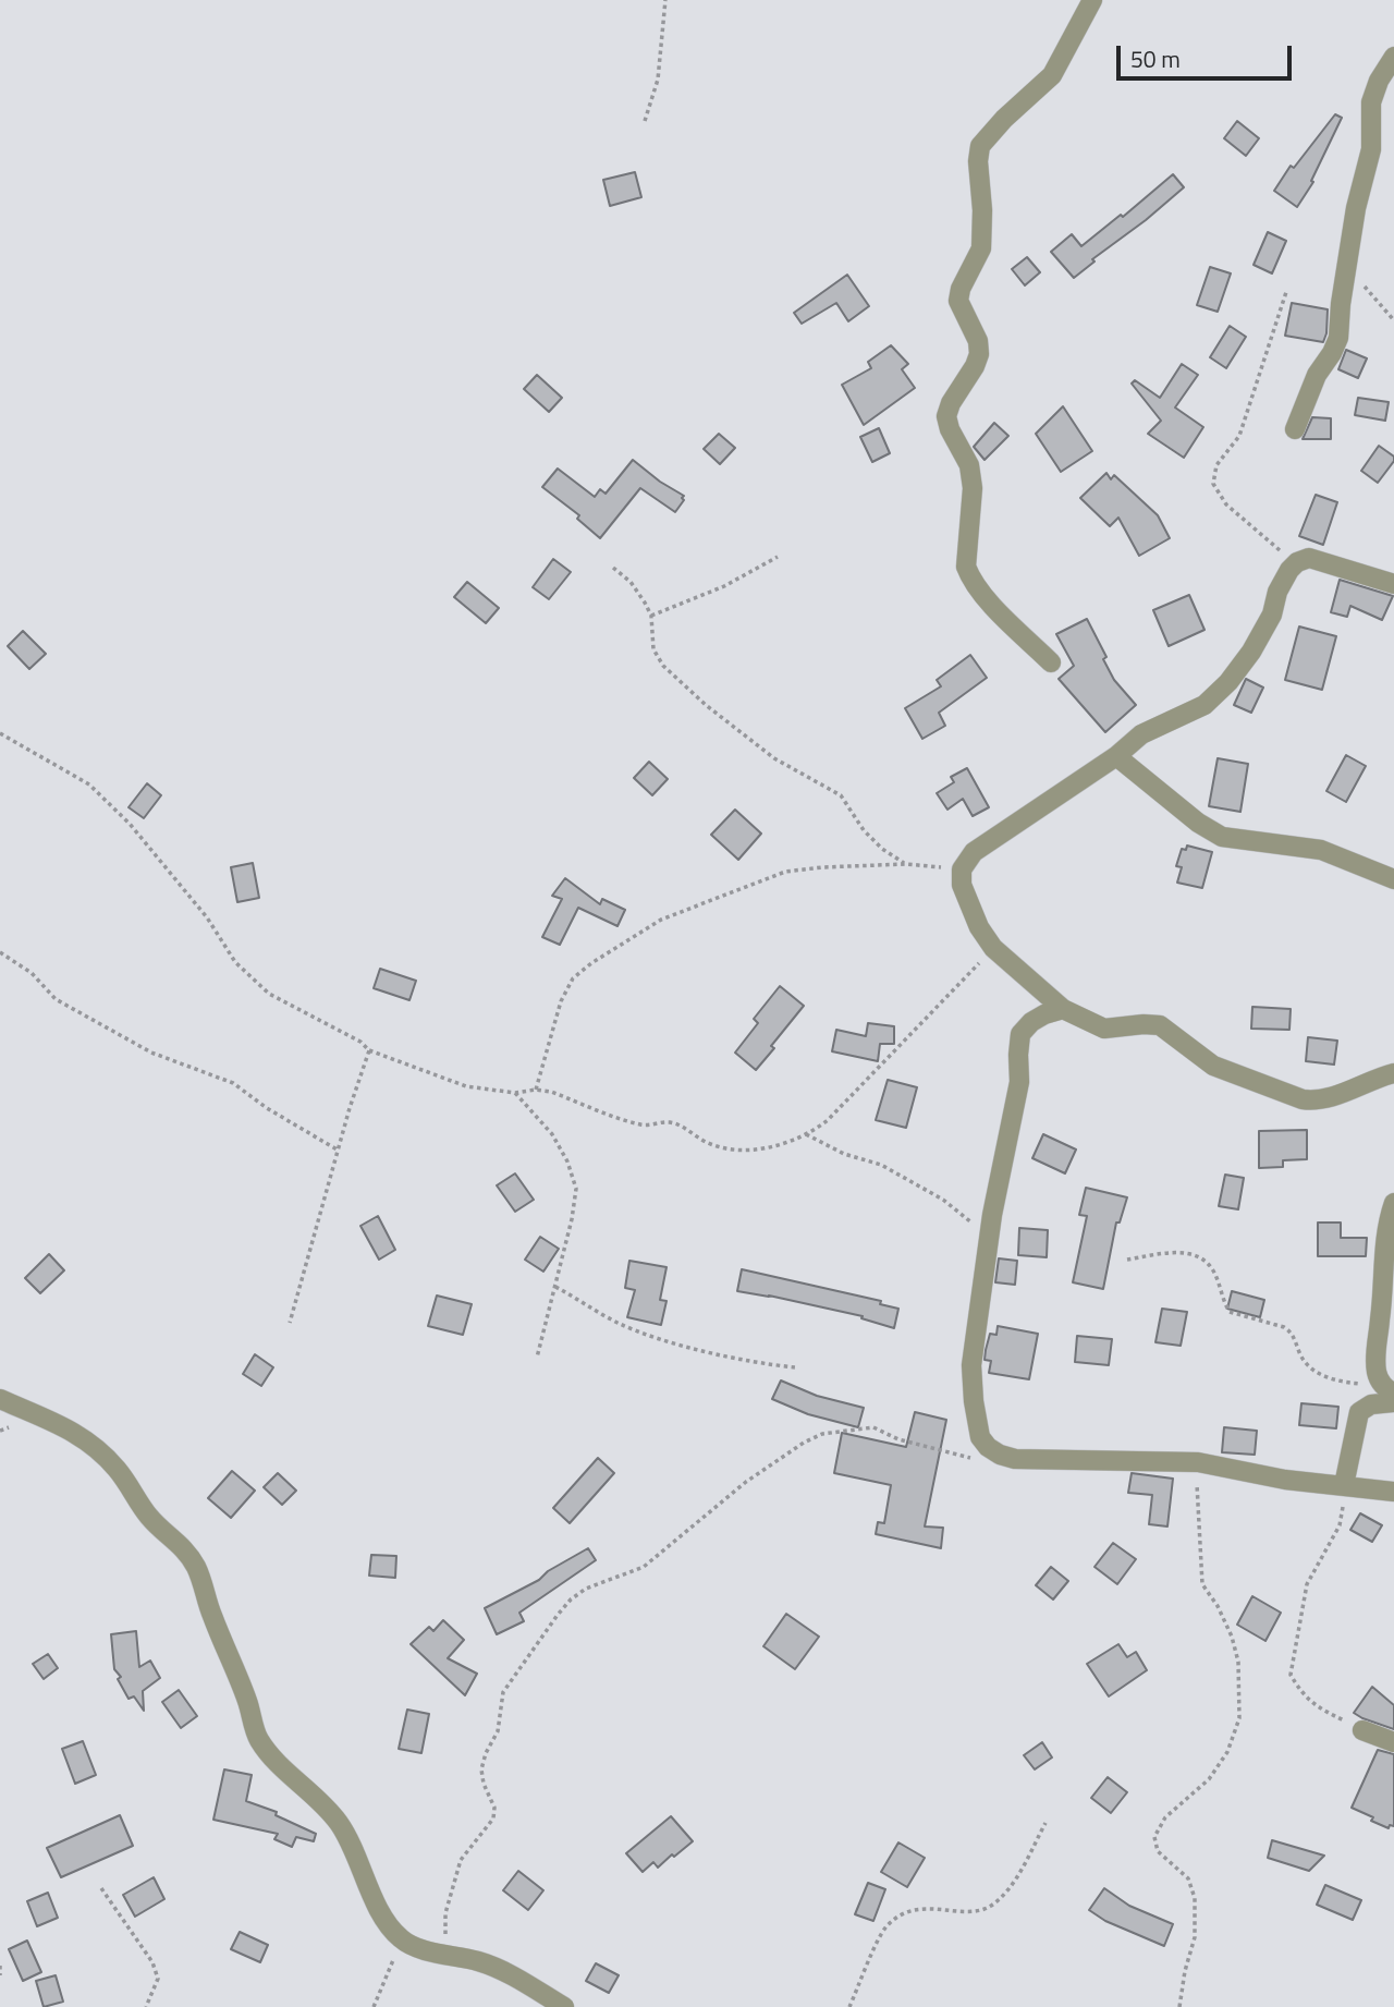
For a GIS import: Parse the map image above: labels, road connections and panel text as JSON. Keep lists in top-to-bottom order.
{
  "scale_bar": "50 m"
}
